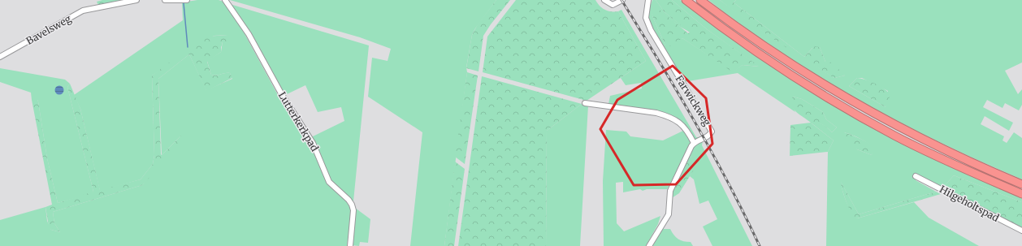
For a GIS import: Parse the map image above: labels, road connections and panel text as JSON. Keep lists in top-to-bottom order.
{
  "streets": {
    "street": [
      "Bavelsweg",
      "Farwickweg",
      "Lutterkerkpad",
      "Hilgeholtspad"
    ]
  }
}
